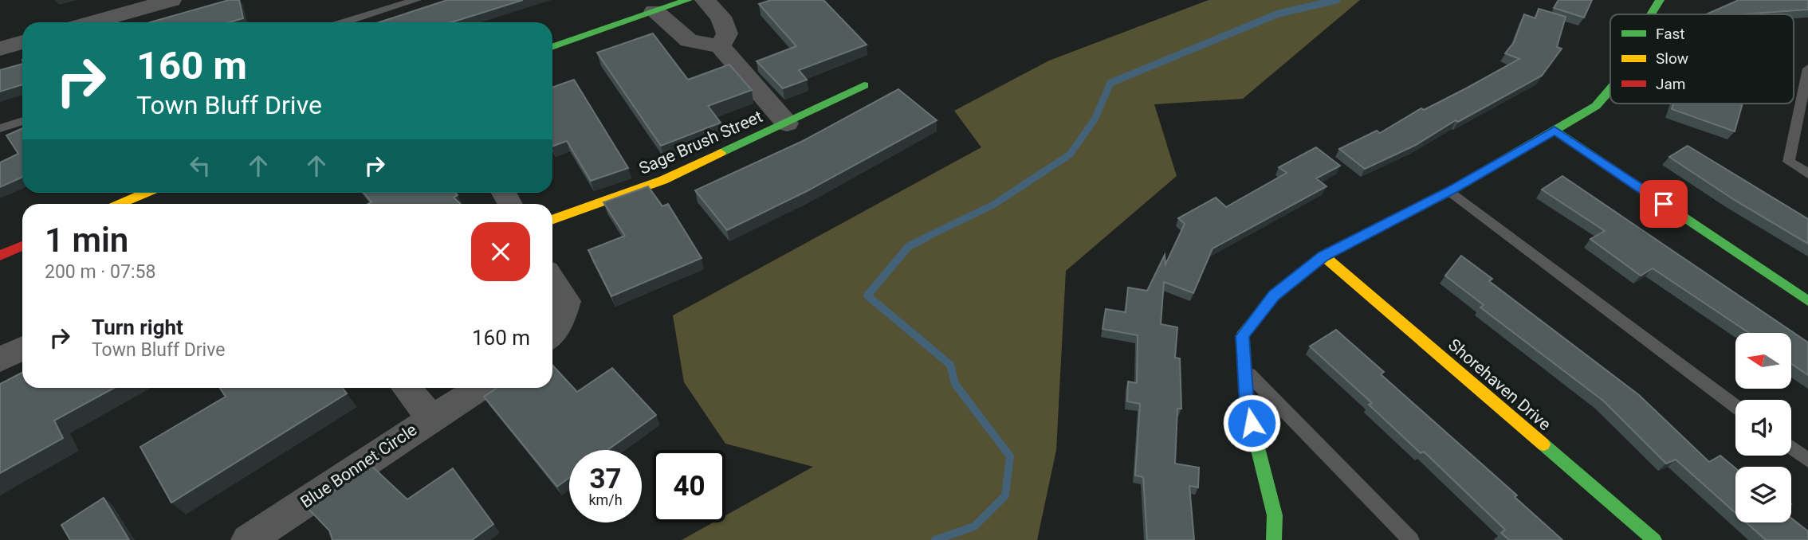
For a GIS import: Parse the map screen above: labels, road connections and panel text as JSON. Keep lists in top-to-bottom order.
{
  "streets": {
    "street": ["Sage Brush Street", "Shorehaven Drive", "Blue Bonnet Circle"]
  },
  "legend": ["Fast", "Slow", "Jam"],
  "north": "left",
  "page": {
    "turn": ["160 m", "Town Bluff Drive"],
    "heading": ["1 min", "200 m · 07:58"],
    "list": [
      {
        "name": "Turn right",
        "note": "Town Bluff Drive",
        "value": "160 m"
      }
    ],
    "speed": "37 km/h",
    "limit": "40"
  }
}
